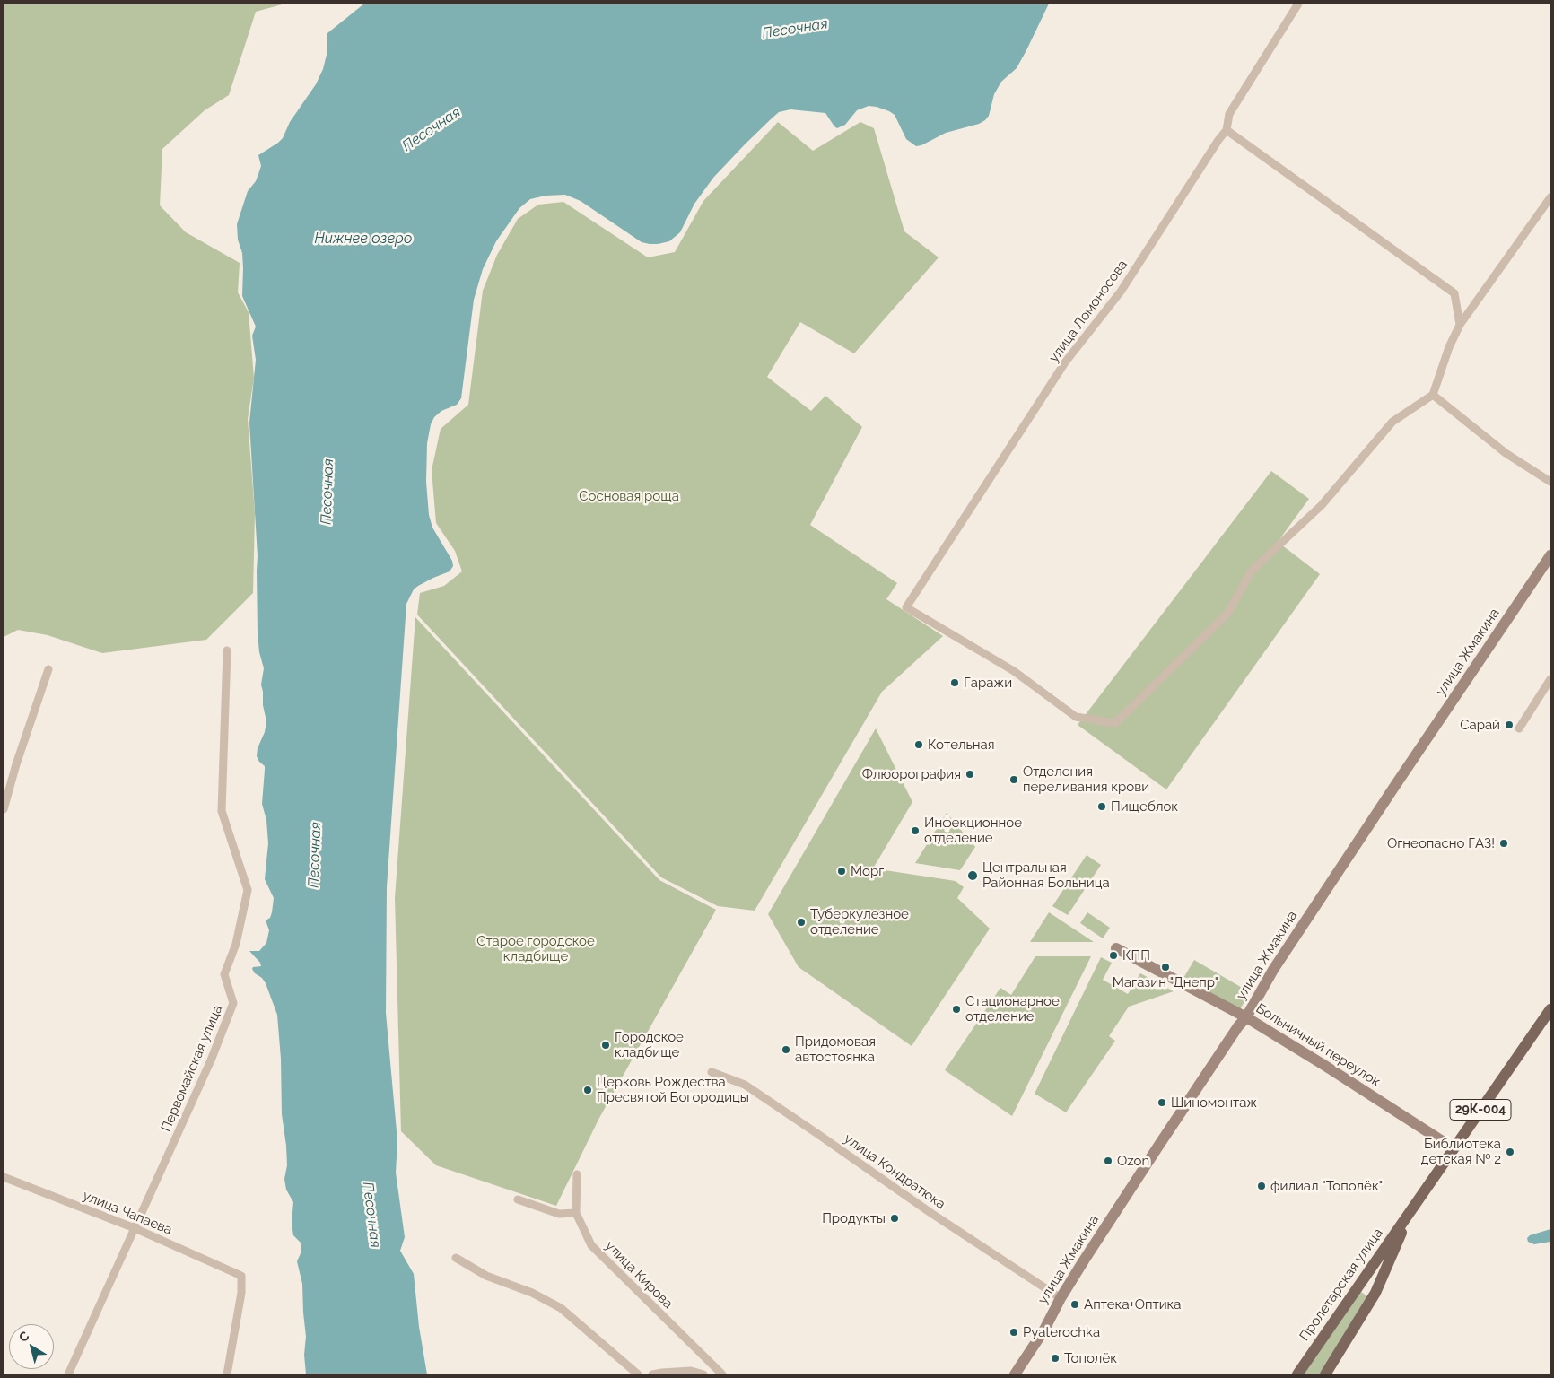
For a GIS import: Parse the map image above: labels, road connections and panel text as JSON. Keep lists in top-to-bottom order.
{
  "streets": {
    "main road": ["29К-004", "Пролетарская улица"],
    "street": [
      "улица Ломоносова",
      "улица Жмакина",
      "Больничный переулок",
      "Первомайская улица",
      "улица Кондратюка",
      "улица Чапаева",
      "улица Кирова"
    ]
  },
  "crossings": [
    ["улица Жмакина", "Больничный переулок"],
    ["улица Жмакина", "улица Кондратюка"],
    ["Больничный переулок", "Пролетарская улица"],
    ["Первомайская улица", "улица Чапаева"]
  ],
  "water": ["Песочная", "Нижнее озеро"],
  "parks": ["Сосновая роща", "Старое городское кладбище"],
  "places": [
    "Гаражи",
    "Сарай",
    "Котельная",
    "Флюорография",
    "Отделения переливания крови",
    "Пищеблок",
    "Инфекционное отделение",
    "Огнеопасно ГАЗ!",
    "Морг",
    "Центральная Районная Больница",
    "Туберкулезное отделение",
    "КПП",
    "Магазин \"Днепр\"",
    "Стационарное отделение",
    "Городское кладбище",
    "Придомовая автостоянка",
    "Церковь Рождества Пресвятой Богородицы",
    "Шиномонтаж",
    "Библиотека детская № 2",
    "Ozon",
    "филиал \"Тополёк\"",
    "Продукты",
    "Аптека+Оптика",
    "Pyaterochka",
    "Тополёк"
  ],
  "north": "top left"
}
